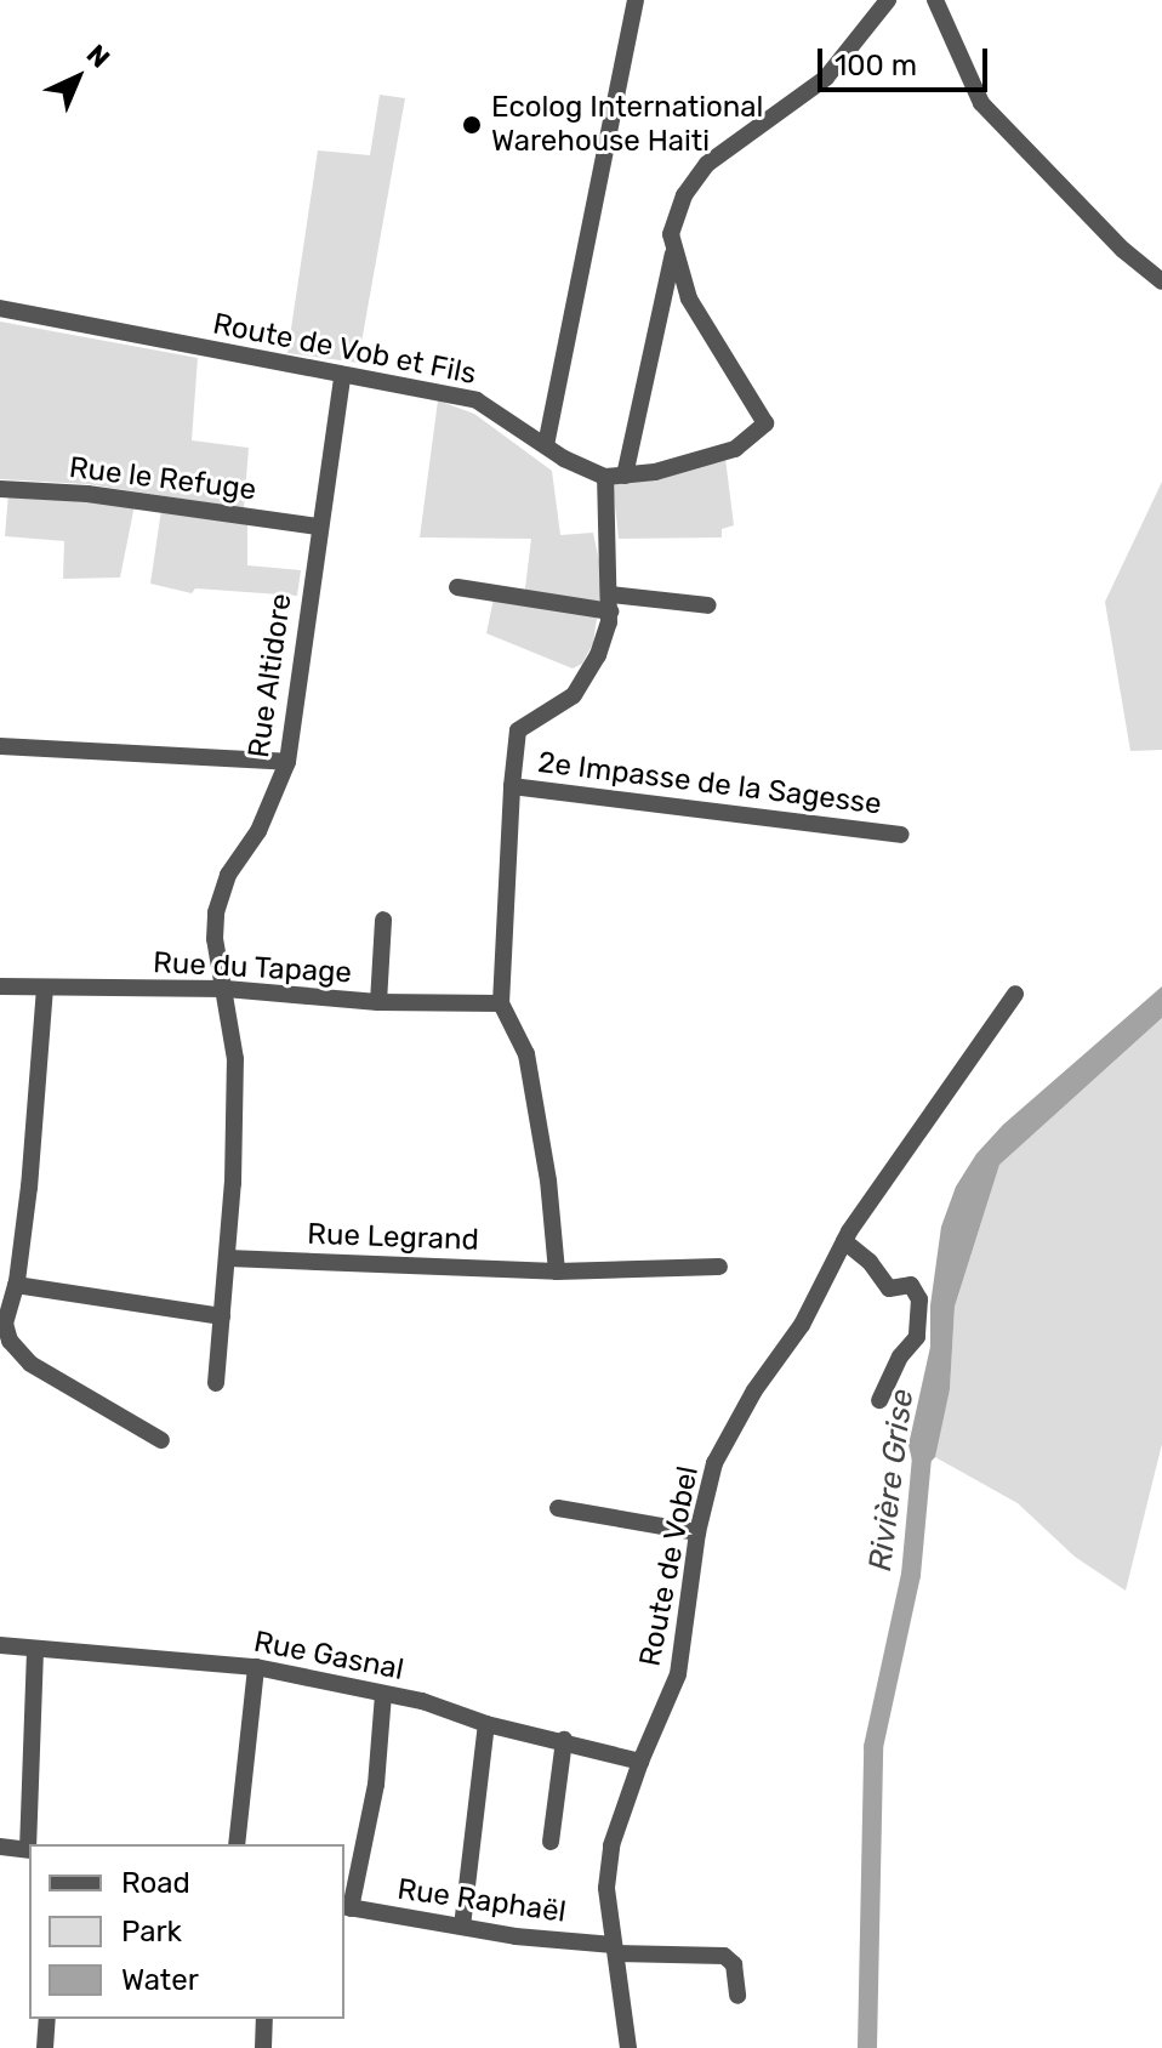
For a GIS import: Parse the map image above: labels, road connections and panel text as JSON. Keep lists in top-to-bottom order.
{
  "streets": {
    "street": [
      "Route de Vob et Fils",
      "Rue le Refuge",
      "Rue Altidore",
      "2e Impasse de la Sagesse",
      "Rue du Tapage",
      "Rue Legrand",
      "Route de Vobel",
      "Rue Gasnal",
      "Rue Raphaël"
    ]
  },
  "crossings": [
    ["Route de Vob et Fils", "Rue Altidore"],
    ["Rue le Refuge", "Rue Altidore"],
    ["Rue Altidore", "Rue du Tapage"],
    ["Rue Altidore", "Rue Legrand"],
    ["Route de Vobel", "Rue Gasnal"],
    ["Route de Vobel", "Rue Raphaël"]
  ],
  "water": ["Rivière Grise"],
  "places": ["Ecolog International Warehouse Haiti"],
  "legend": ["Road", "Park", "Water"],
  "scale_bar": "100 m",
  "north": "top right"
}
